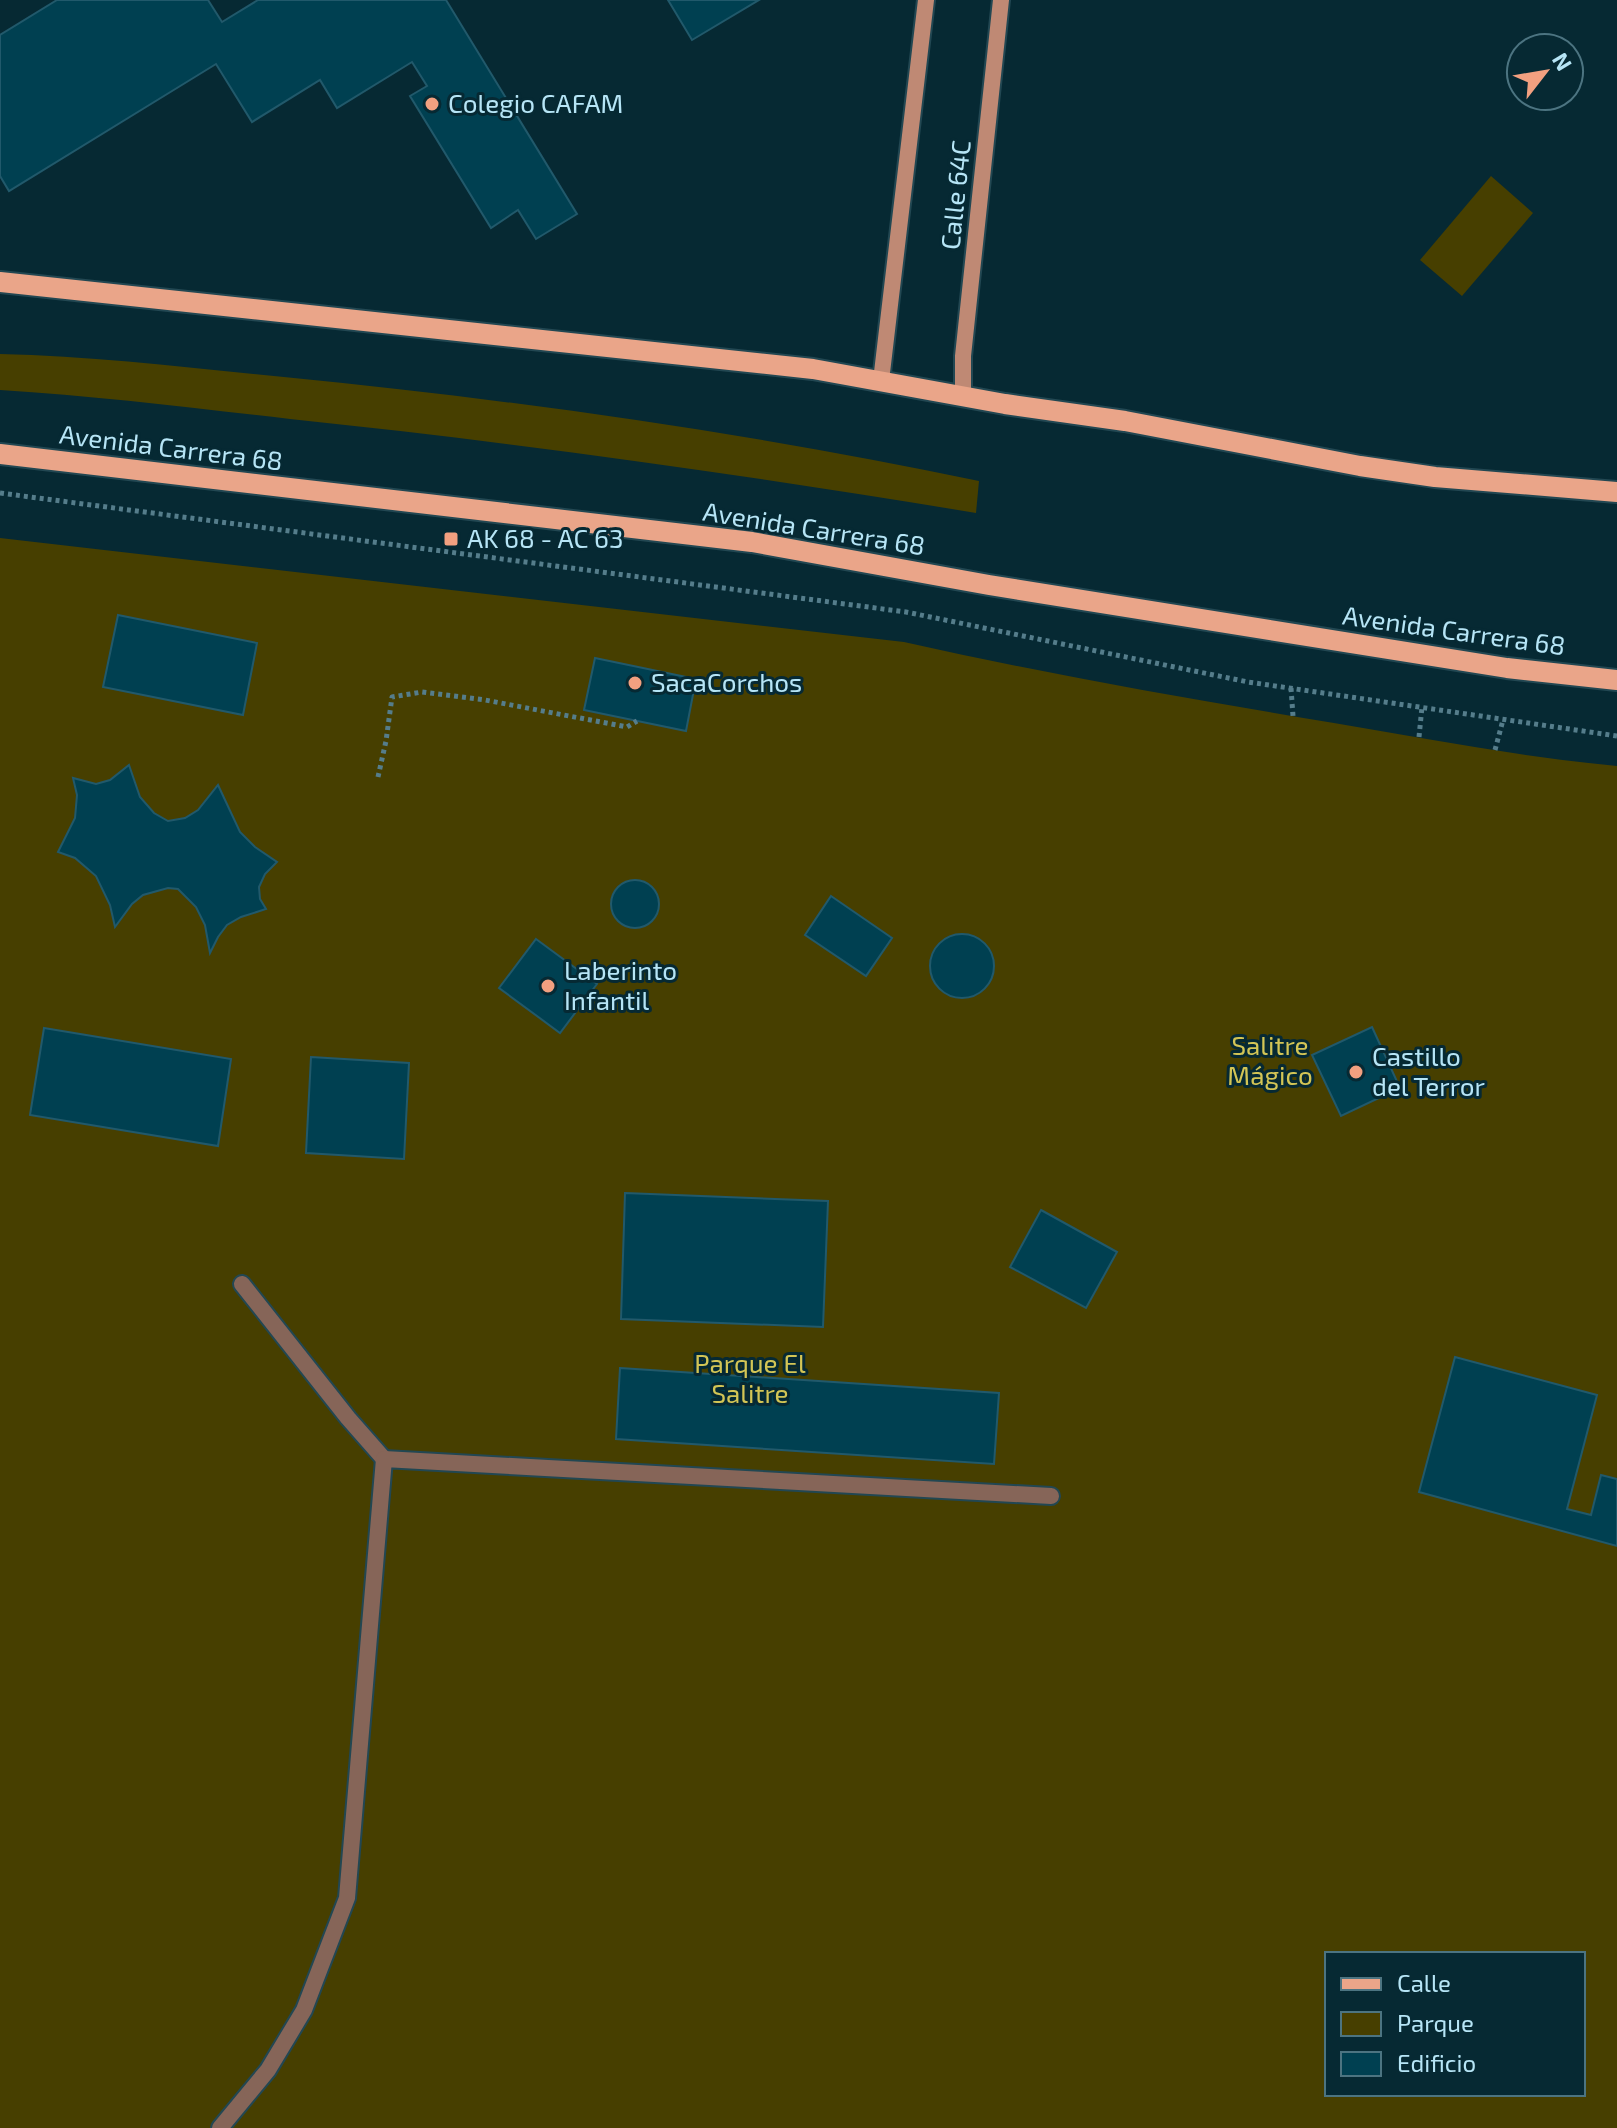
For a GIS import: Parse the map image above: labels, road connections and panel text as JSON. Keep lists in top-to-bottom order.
{
  "streets": {
    "main road": ["Avenida Carrera 68"],
    "street": ["Calle 64C"]
  },
  "parks": ["Salitre Mágico", "Parque El Salitre"],
  "places": {
    "other": [
      "Colegio CAFAM",
      "SacaCorchos",
      "Laberinto Infantil",
      "Castillo del Terror"
    ],
    "transit": ["AK 68 - AC 63"]
  },
  "legend": ["Calle", "Parque", "Edificio"],
  "north": "top right"
}
